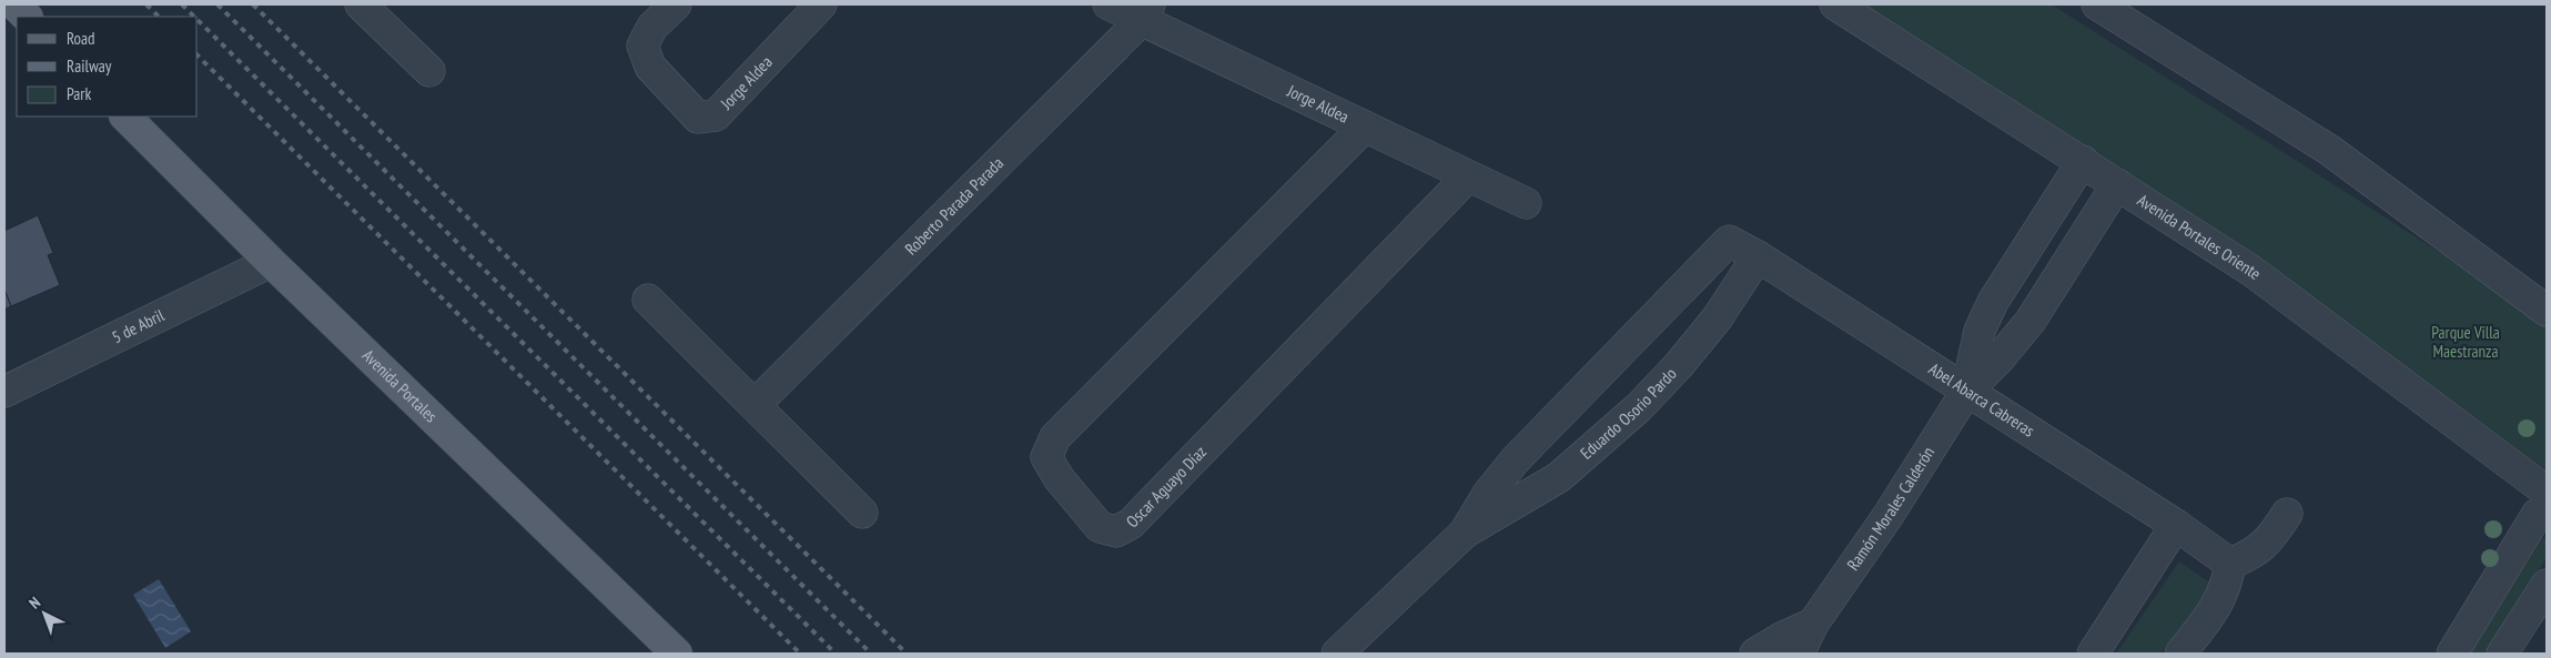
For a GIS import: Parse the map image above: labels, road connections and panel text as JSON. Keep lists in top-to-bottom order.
{
  "streets": {
    "main road": ["Avenida Portales"],
    "street": [
      "Jorge Aldea",
      "Roberto Parada Parada",
      "Avenida Portales Oriente",
      "5 de Abril",
      "Abel Abarca Cabreras",
      "Eduardo Osorio Pardo",
      "Oscar Aguayo Díaz",
      "Ramón Morales Calderón"
    ]
  },
  "crossings": [
    ["Jorge Aldea", "Roberto Parada Parada"],
    ["Jorge Aldea", "Oscar Aguayo Díaz"],
    ["Avenida Portales Oriente", "Ramón Morales Calderón"],
    ["5 de Abril", "Avenida Portales"],
    ["Abel Abarca Cabreras", "Eduardo Osorio Pardo"],
    ["Abel Abarca Cabreras", "Ramón Morales Calderón"]
  ],
  "parks": ["Parque Villa Maestranza"],
  "legend": ["Road", "Railway", "Park"],
  "north": "top left"
}
